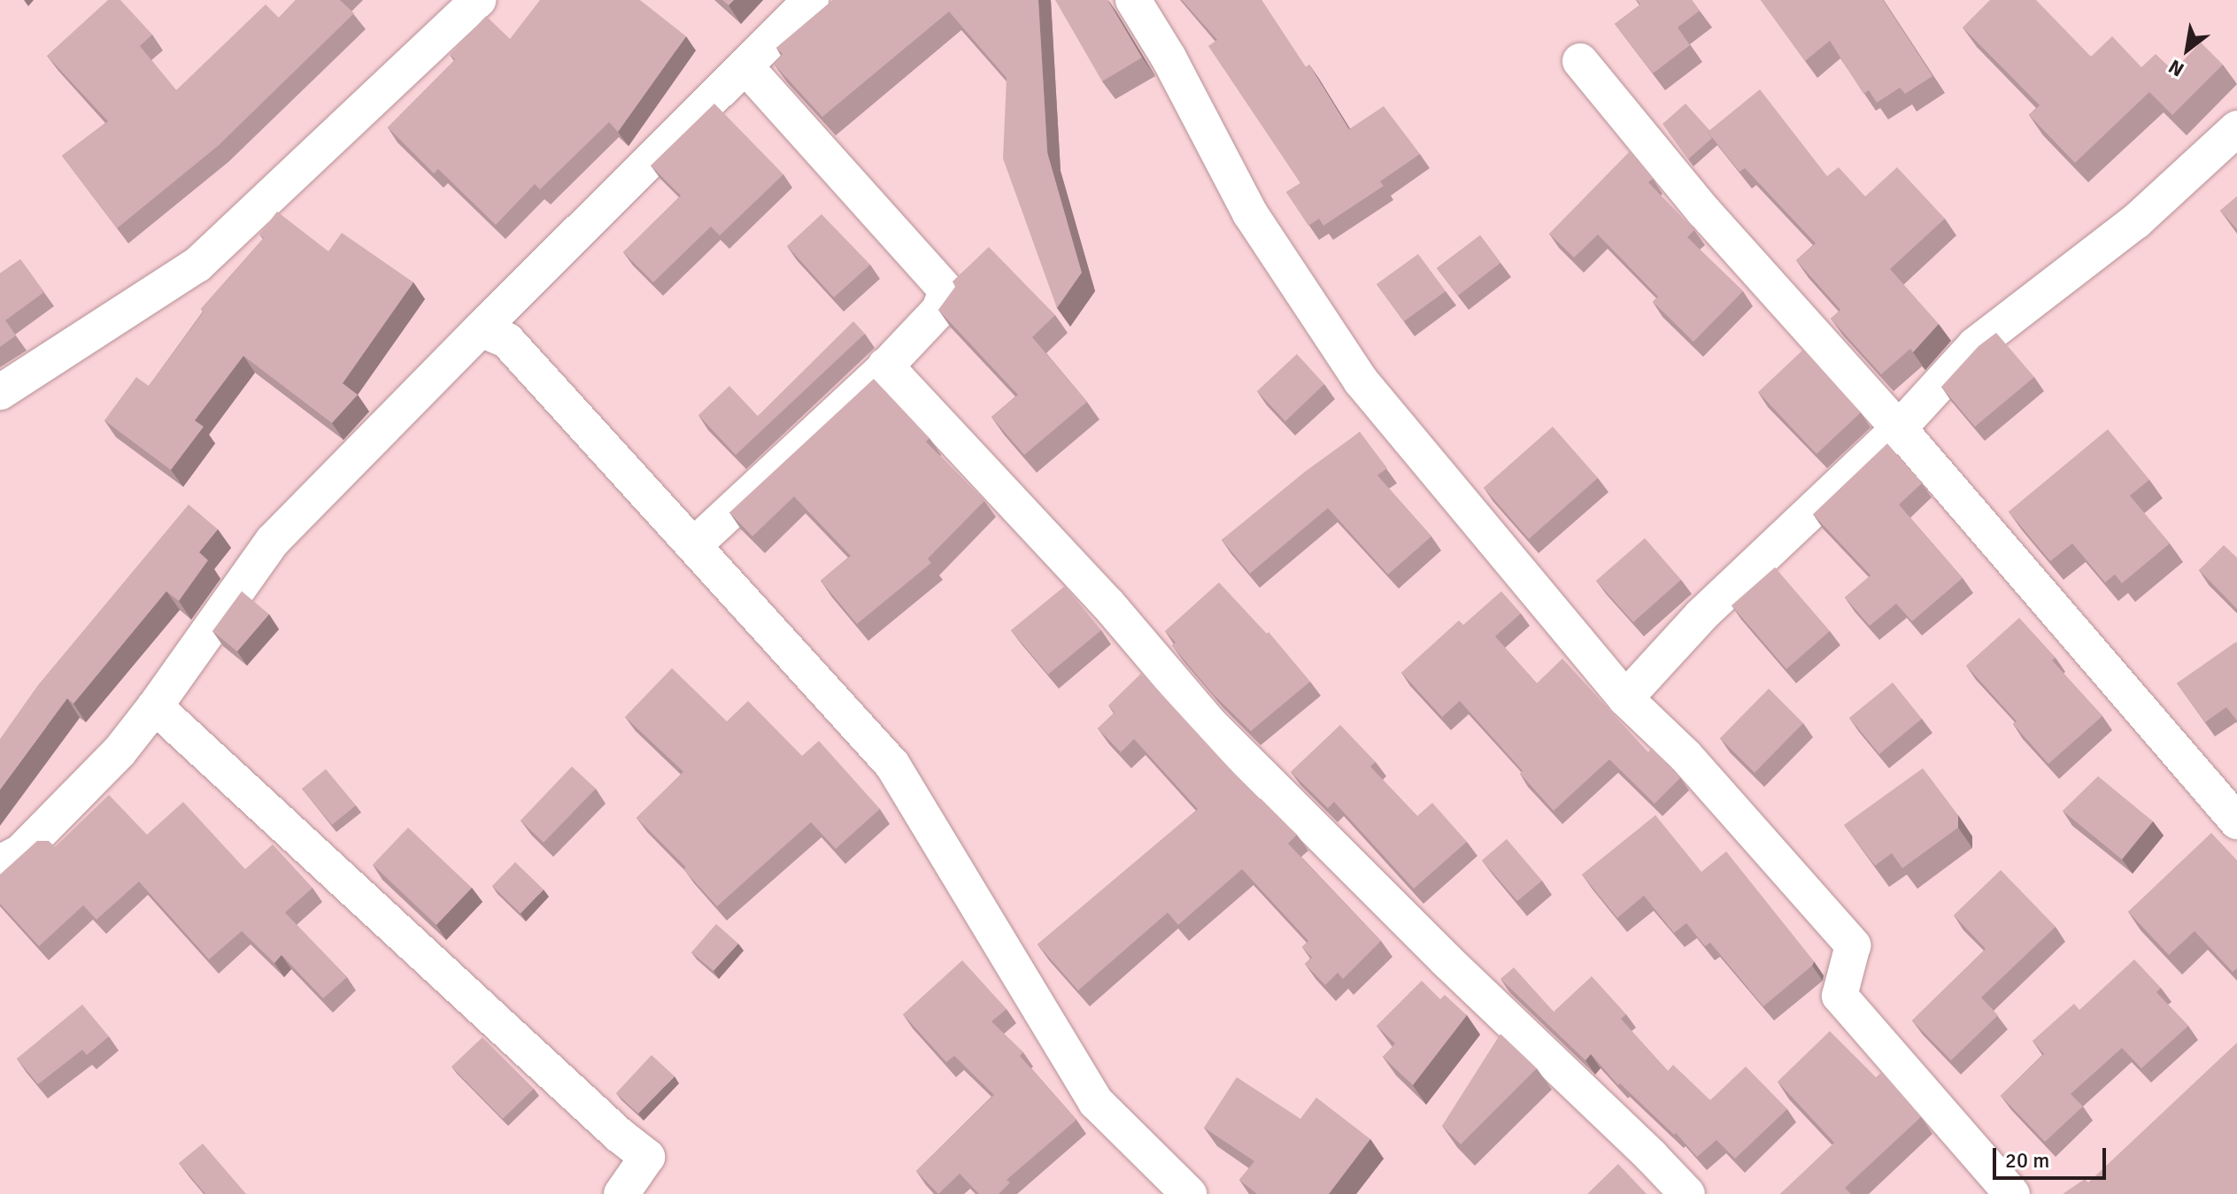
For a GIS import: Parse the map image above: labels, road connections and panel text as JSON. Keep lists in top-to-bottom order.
{
  "scale_bar": "20 m",
  "north": "bottom left"
}
